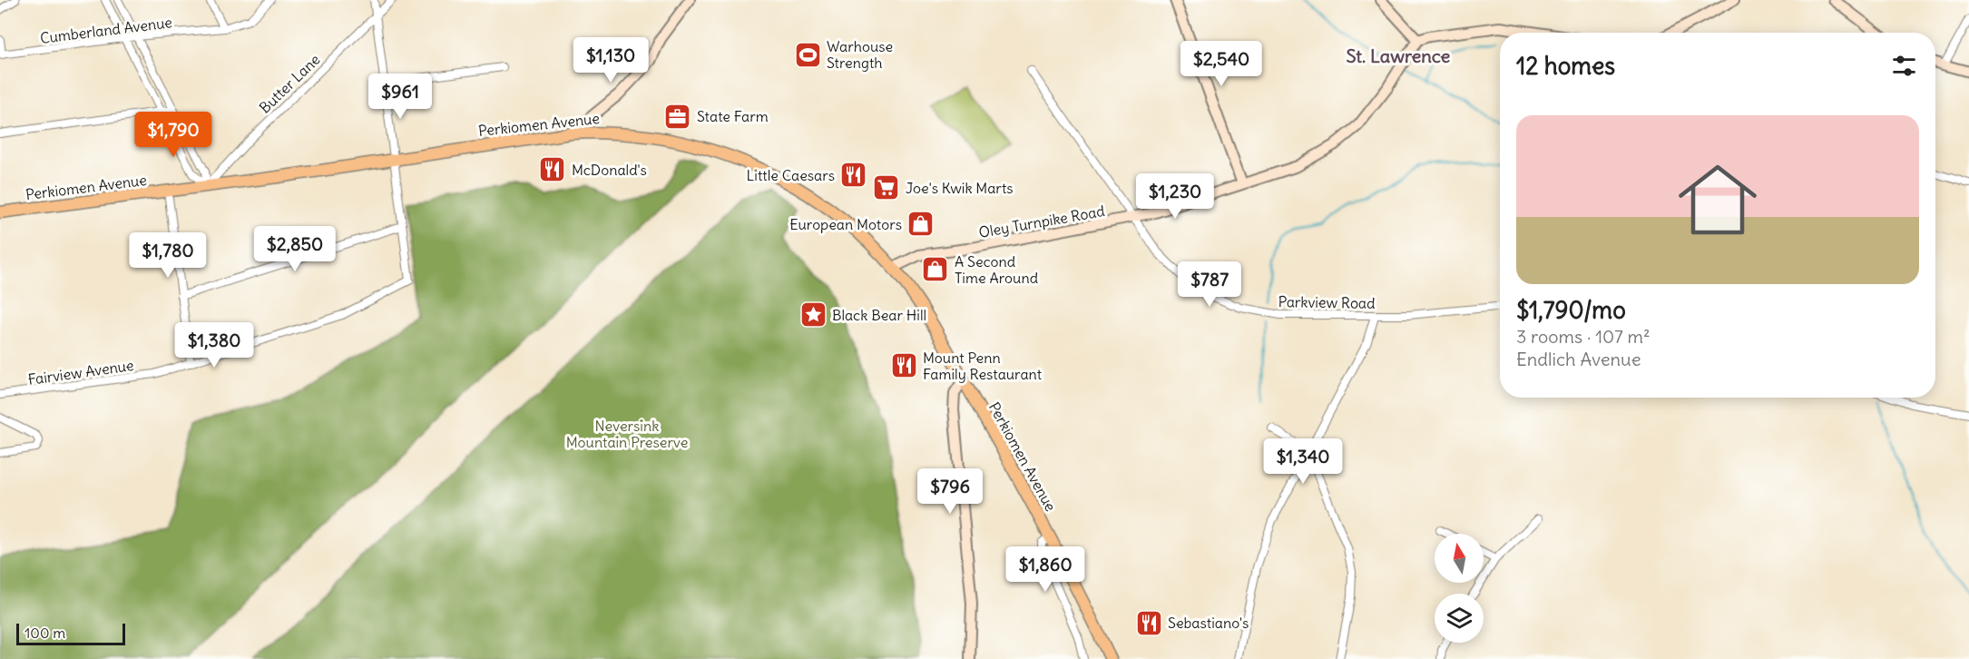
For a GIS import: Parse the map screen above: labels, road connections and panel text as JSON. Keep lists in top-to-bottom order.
{
  "streets": {
    "main road": ["Perkiomen Avenue"],
    "street": [
      "Cumberland Avenue",
      "Butter Lane",
      "Oley Turnpike Road",
      "Parkview Road",
      "Fairview Avenue"
    ]
  },
  "crossings": [
    ["Butter Lane", "Perkiomen Avenue"],
    ["Perkiomen Avenue", "Oley Turnpike Road"],
    ["Oley Turnpike Road", "Parkview Road"]
  ],
  "districts": ["St. Lawrence"],
  "parks": ["Neversink Mountain Preserve"],
  "places": {
    "sports": ["Warhouse Strength"],
    "office": ["State Farm"],
    "restaurant": [
      "McDonald's",
      "Little Caesars",
      "Mount Penn Family Restaurant",
      "Sebastiano's"
    ],
    "supermarket": ["Joe's Kwik Marts"],
    "shop": ["European Motors", "A Second Time Around"],
    "place": ["Black Bear Hill"]
  },
  "scale_bar": "100 m",
  "north": "top",
  "page": {
    "heading": "12 homes",
    "price": [
      "$1,130",
      "$2,540",
      "$961",
      "$1,790",
      "$1,230",
      "$2,850",
      "$1,780",
      "$787",
      "$1,380",
      "$1,340",
      "$796",
      "$1,860"
    ],
    "list": [
      {
        "name": "$1,790/mo",
        "note": "3 rooms · 107 m² · Endlich Avenue"
      }
    ],
    "scale": "100 m"
  }
}
